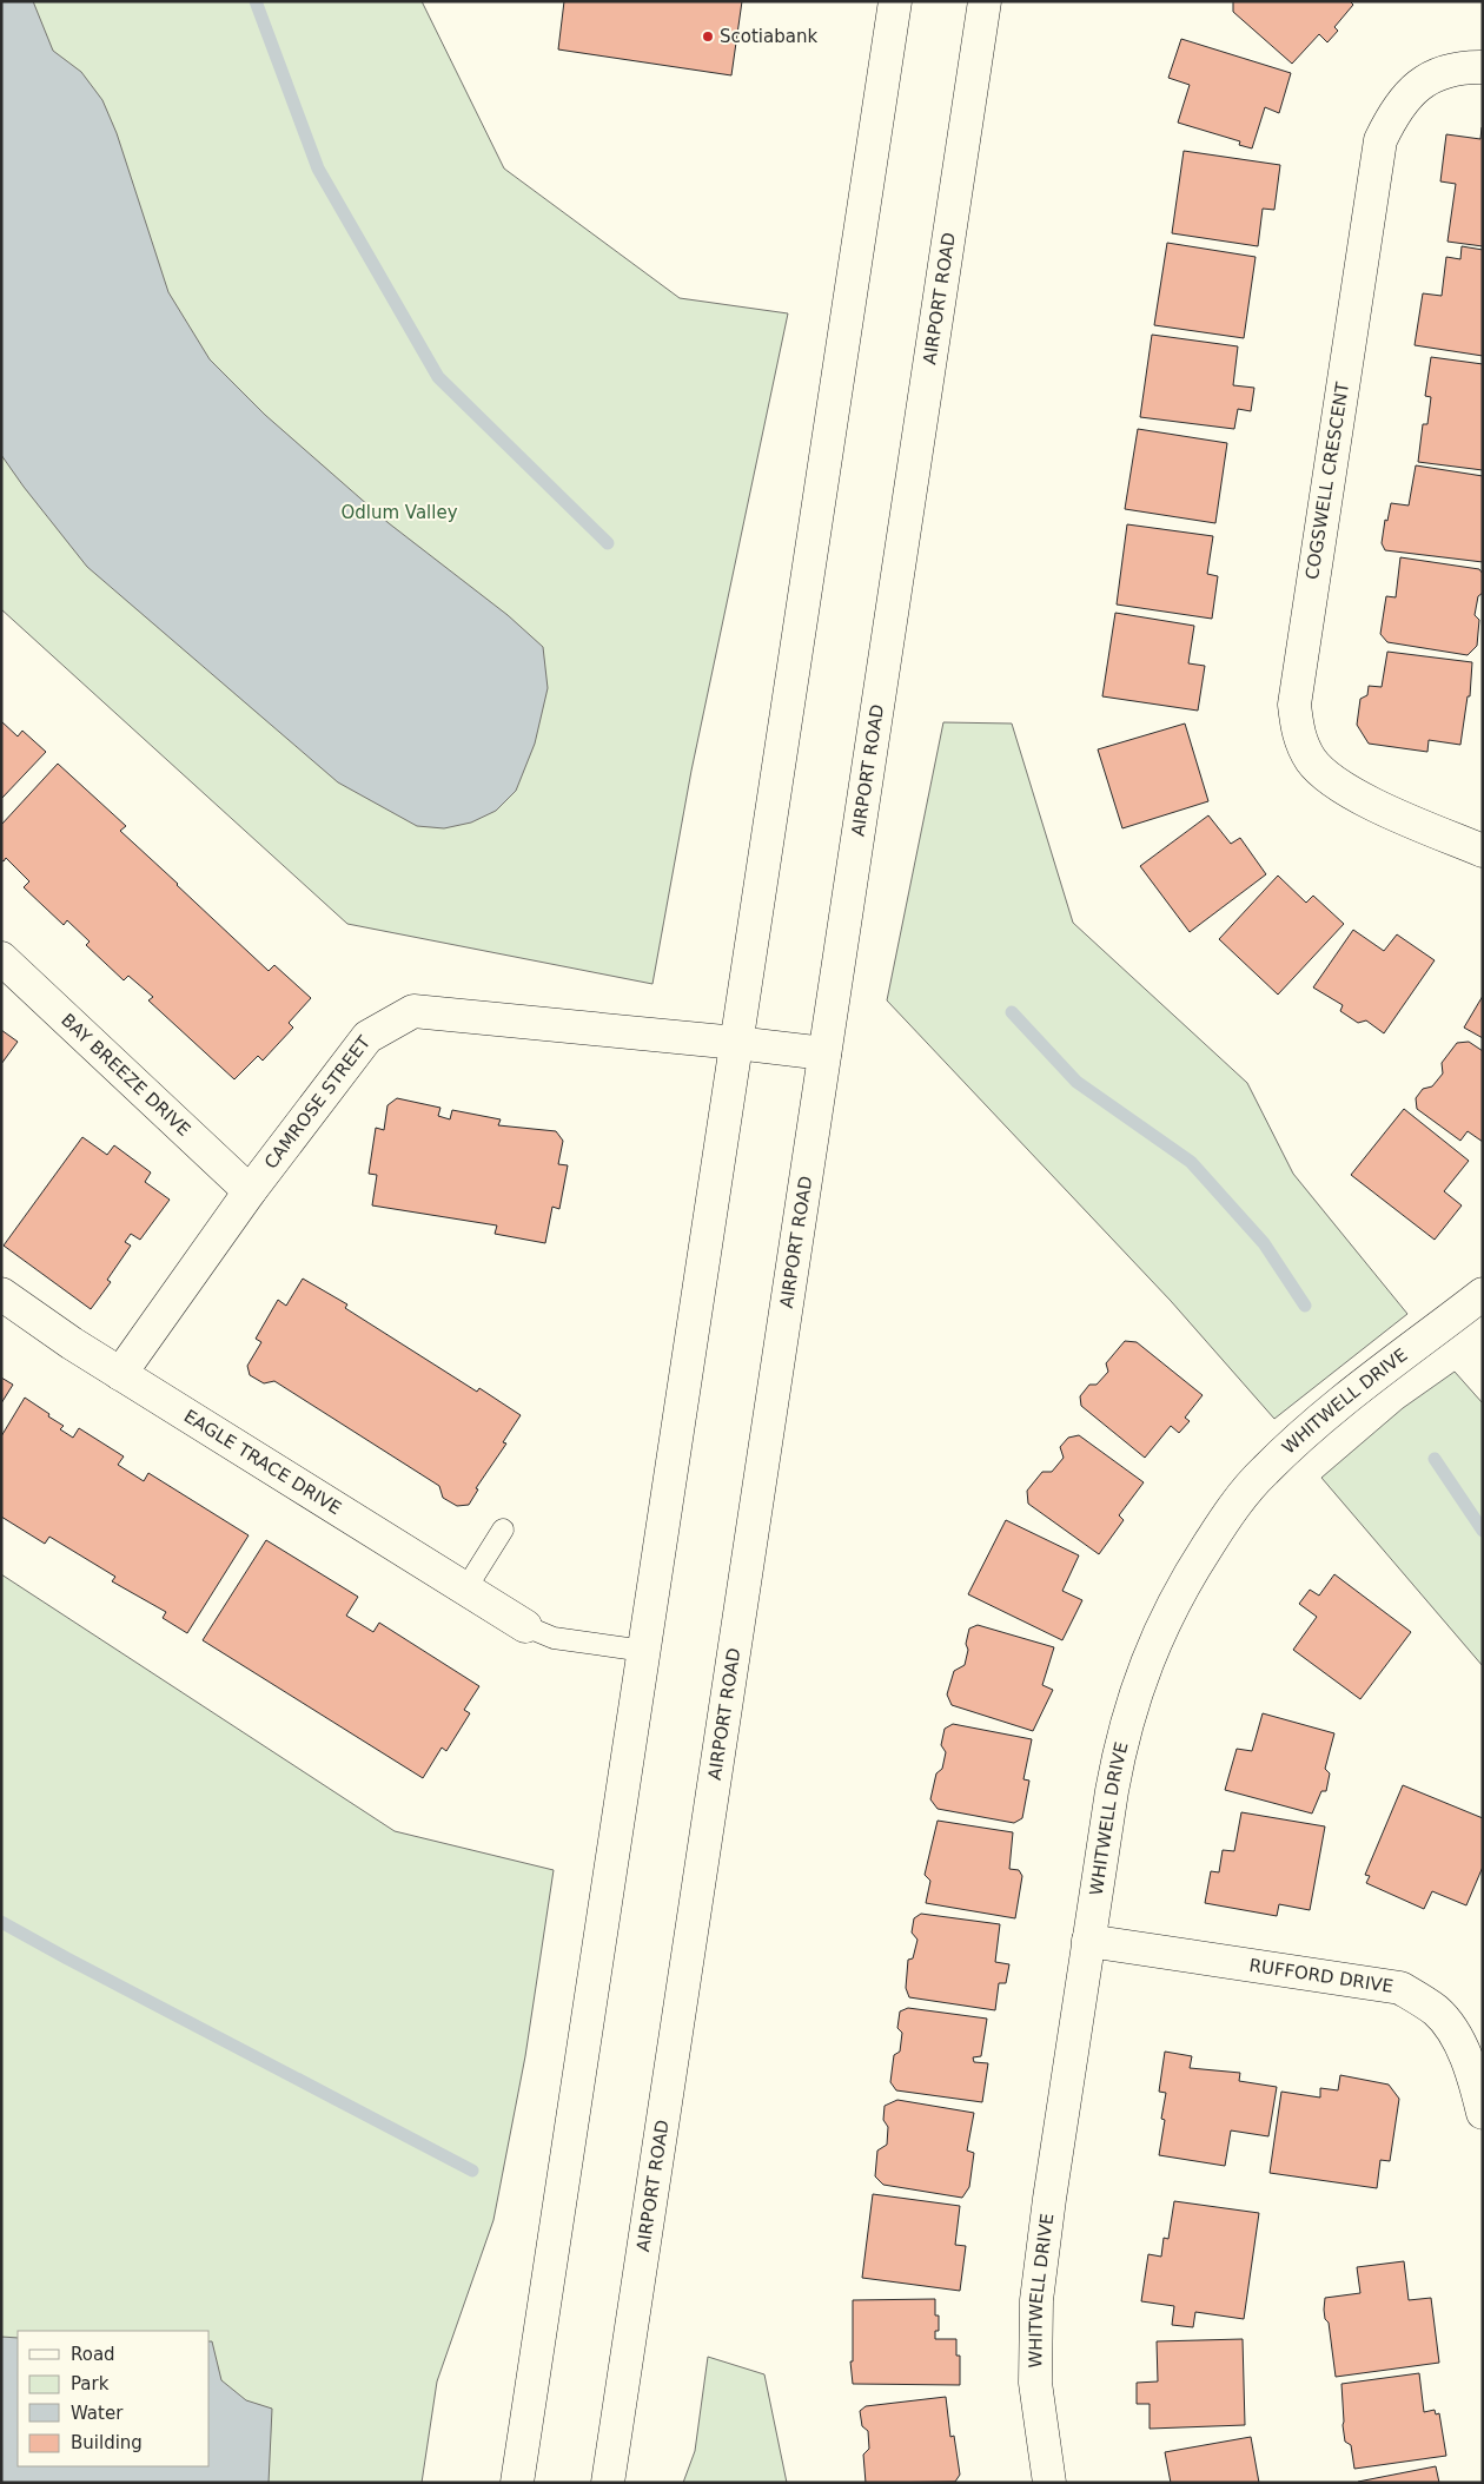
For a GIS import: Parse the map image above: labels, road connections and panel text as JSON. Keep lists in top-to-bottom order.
{
  "streets": {
    "main road": [
      "AIRPORT ROAD",
      "COGSWELL CRESCENT",
      "BAY BREEZE DRIVE",
      "CAMROSE STREET",
      "WHITWELL DRIVE",
      "EAGLE TRACE DRIVE",
      "RUFFORD DRIVE"
    ]
  },
  "crossings": [
    ["AIRPORT ROAD", "CAMROSE STREET"],
    ["BAY BREEZE DRIVE", "CAMROSE STREET"],
    ["CAMROSE STREET", "EAGLE TRACE DRIVE"],
    ["WHITWELL DRIVE", "RUFFORD DRIVE"]
  ],
  "parks": ["Odlum Valley"],
  "places": ["Scotiabank"],
  "legend": [
    "Road",
    "Park",
    "Water",
    "Building"
  ]
}
